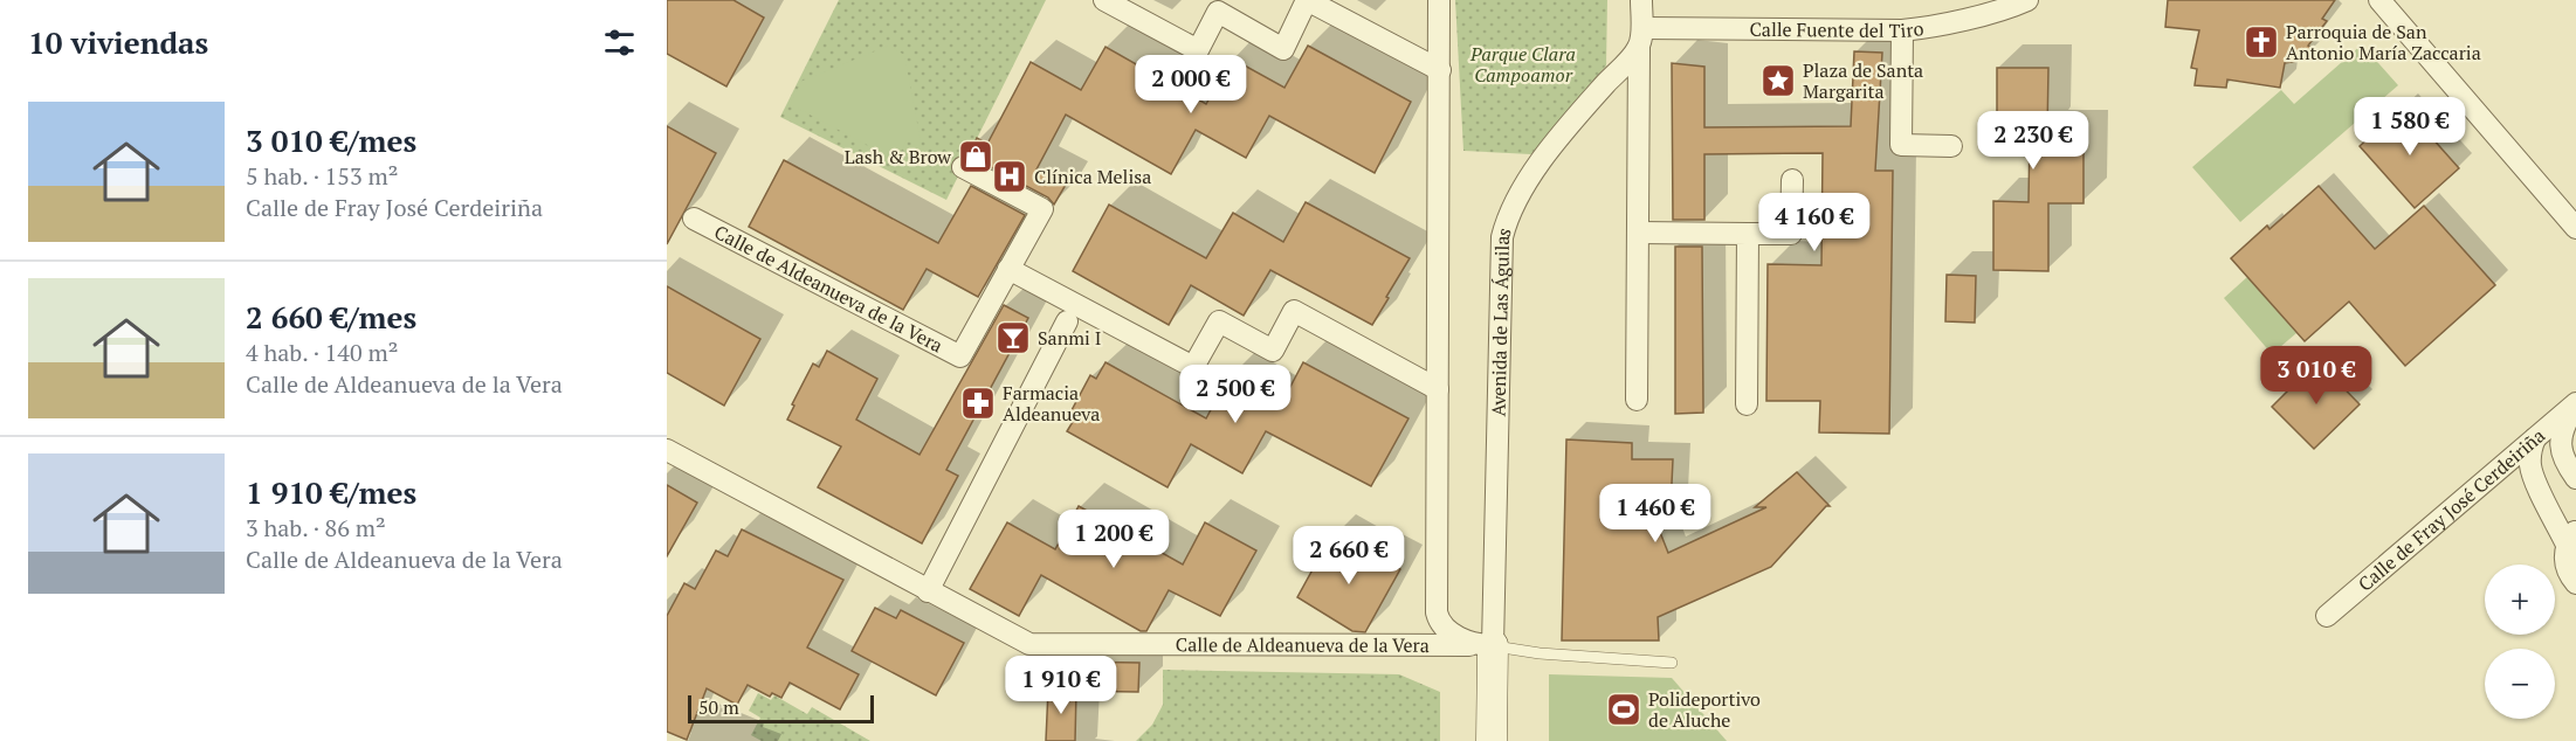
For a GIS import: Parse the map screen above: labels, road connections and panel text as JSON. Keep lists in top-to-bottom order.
{
  "streets": {
    "street": [
      "Calle Fuente del Tiro",
      "Calle de Aldeanueva de la Vera",
      "Avenida de Las Águilas",
      "Calle de Fray José Cerdeiriña"
    ]
  },
  "crossings": [
    ["Calle Fuente del Tiro", "Avenida de Las Águilas"],
    ["Calle de Aldeanueva de la Vera", "Avenida de Las Águilas"]
  ],
  "parks": ["Parque Clara Campoamor"],
  "places": {
    "church": ["Parroquia de San Antonio María Zaccaria"],
    "place": ["Plaza de Santa Margarita"],
    "shop": ["Lash & Brow"],
    "hospital": ["Clínica Melisa"],
    "bar": ["Sanmi I"],
    "pharmacy": ["Farmacia Aldeanueva"],
    "sports": ["Polideportivo de Aluche"]
  },
  "scale_bar": "50 m",
  "page": {
    "heading": "10 viviendas",
    "price": [
      "2 000 €",
      "1 580 €",
      "2 230 €",
      "4 160 €",
      "3 010 €",
      "2 500 €",
      "1 460 €",
      "1 200 €",
      "2 660 €",
      "1 910 €"
    ],
    "list": [
      {
        "name": "3 010 €/mes",
        "note": "5 hab. · 153 m² · Calle de Fray José Cerdeiriña"
      },
      {
        "name": "2 660 €/mes",
        "note": "4 hab. · 140 m² · Calle de Aldeanueva de la Vera"
      },
      {
        "name": "1 910 €/mes",
        "note": "3 hab. · 86 m² · Calle de Aldeanueva de la Vera"
      }
    ],
    "map_buttons": ["+", "−"],
    "scale": "50 m"
  }
}
